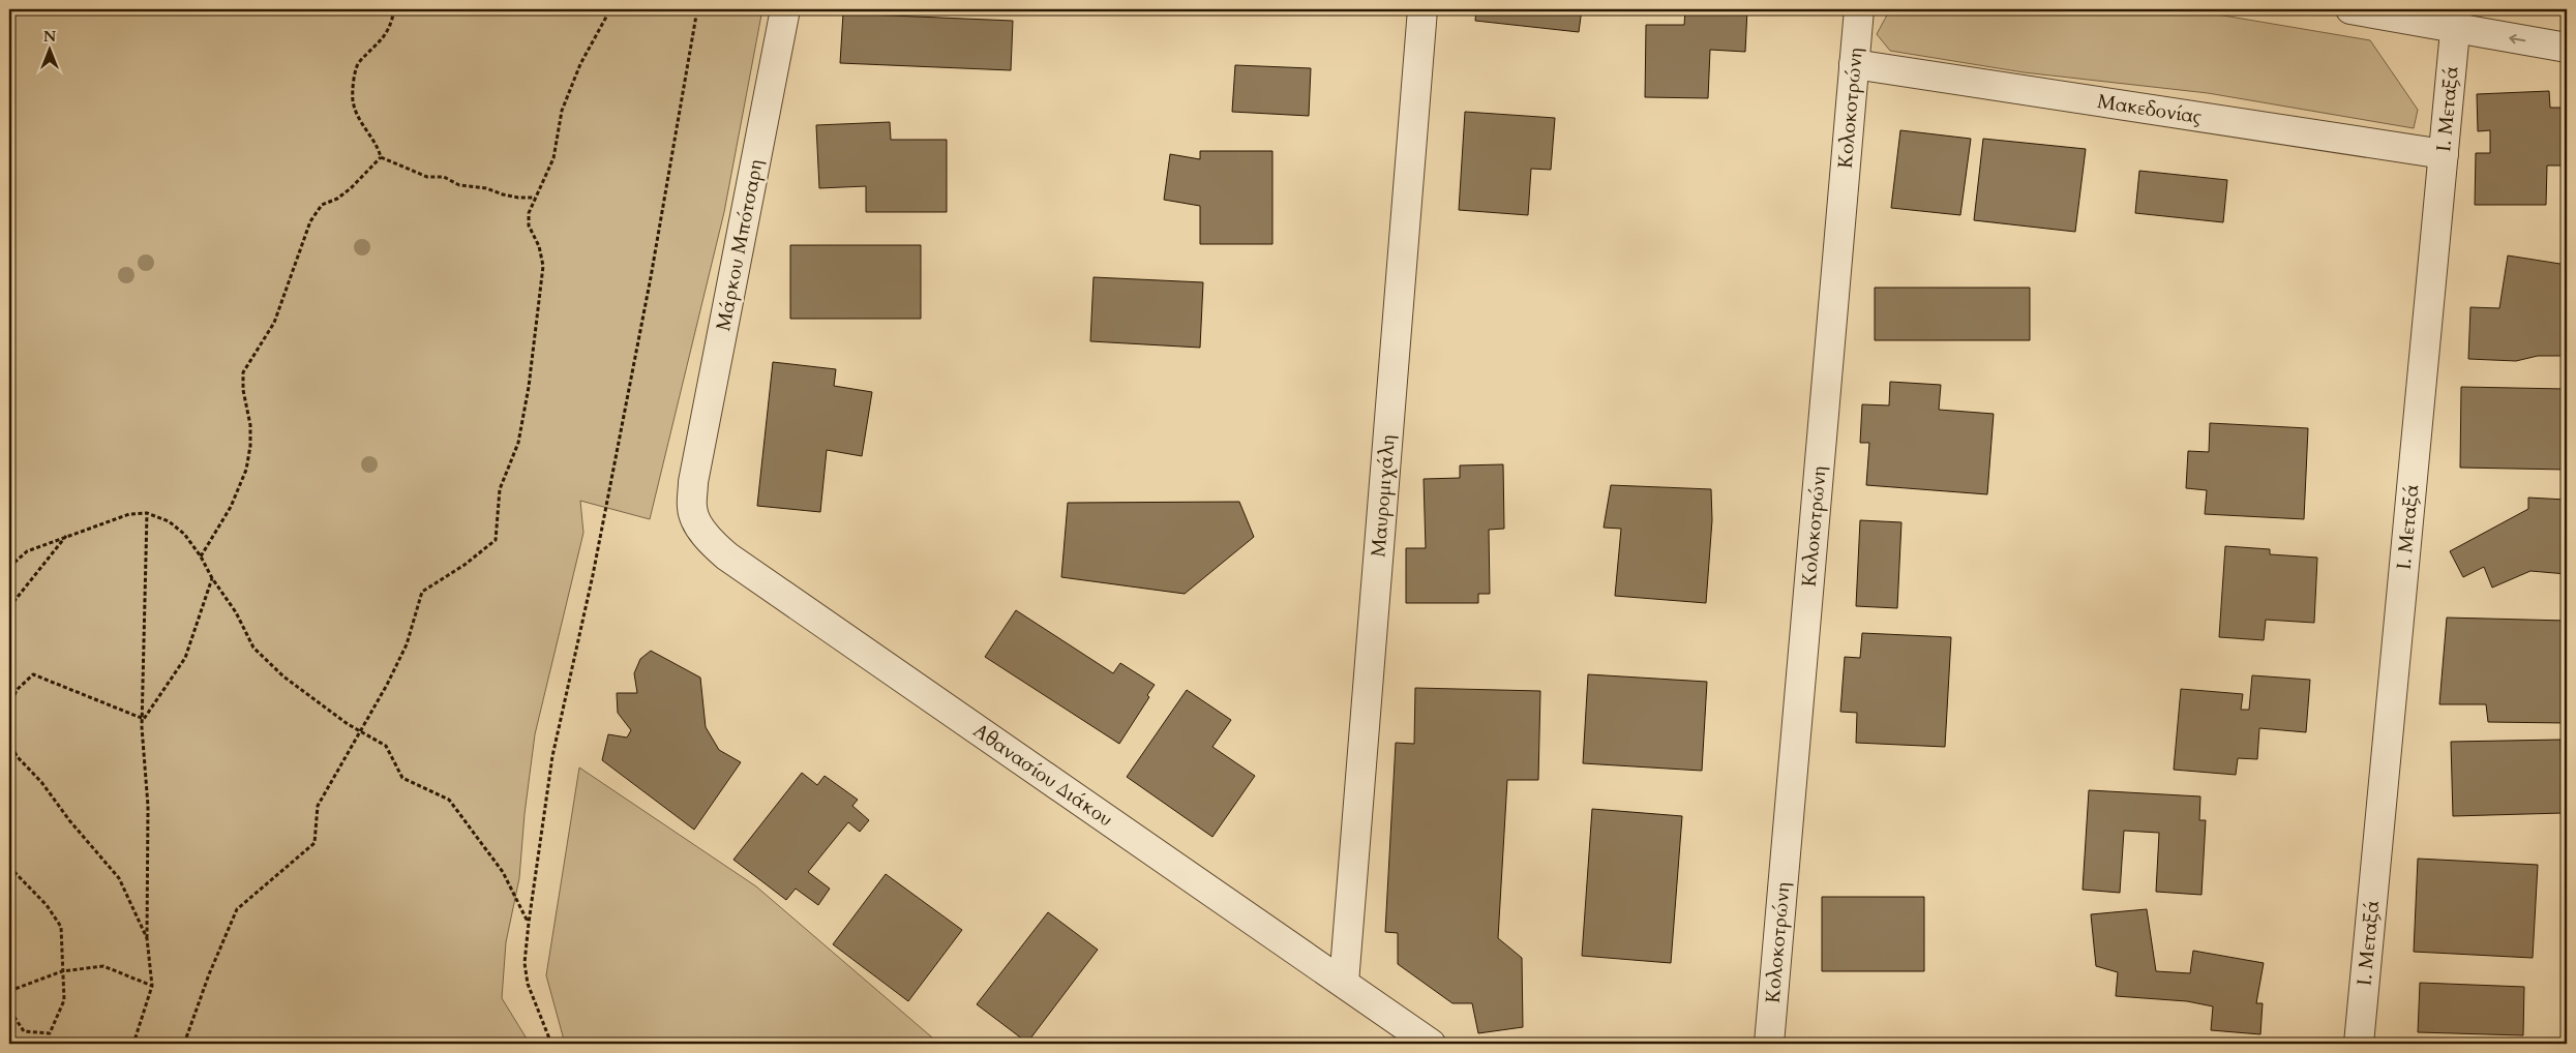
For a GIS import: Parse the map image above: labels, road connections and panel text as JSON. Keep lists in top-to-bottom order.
{
  "streets": {
    "street": [
      "Κολοκοτρώνη",
      "Μακεδονίας",
      "Ι. Μεταξά",
      "Μάρκου Μπότσαρη",
      "Μαυρομιχάλη",
      "Αθανασίου Διάκου"
    ]
  },
  "crossings": [
    ["Κολοκοτρώνη", "Μακεδονίας"],
    ["Μακεδονίας", "Ι. Μεταξά"],
    ["Μάρκου Μπότσαρη", "Αθανασίου Διάκου"],
    ["Μαυρομιχάλη", "Αθανασίου Διάκου"]
  ],
  "north": "top"
}
